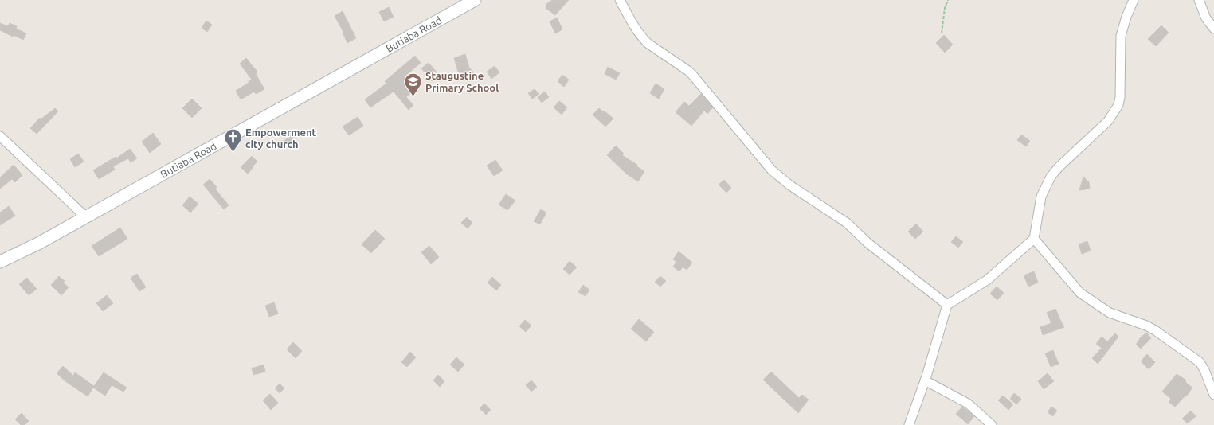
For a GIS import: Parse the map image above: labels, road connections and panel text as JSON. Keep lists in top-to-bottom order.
{
  "streets": {
    "main road": ["Butiaba Road"]
  },
  "places": {
    "school or university": ["Staugustine Primary School"],
    "church": ["Empowerment city church"]
  }
}
